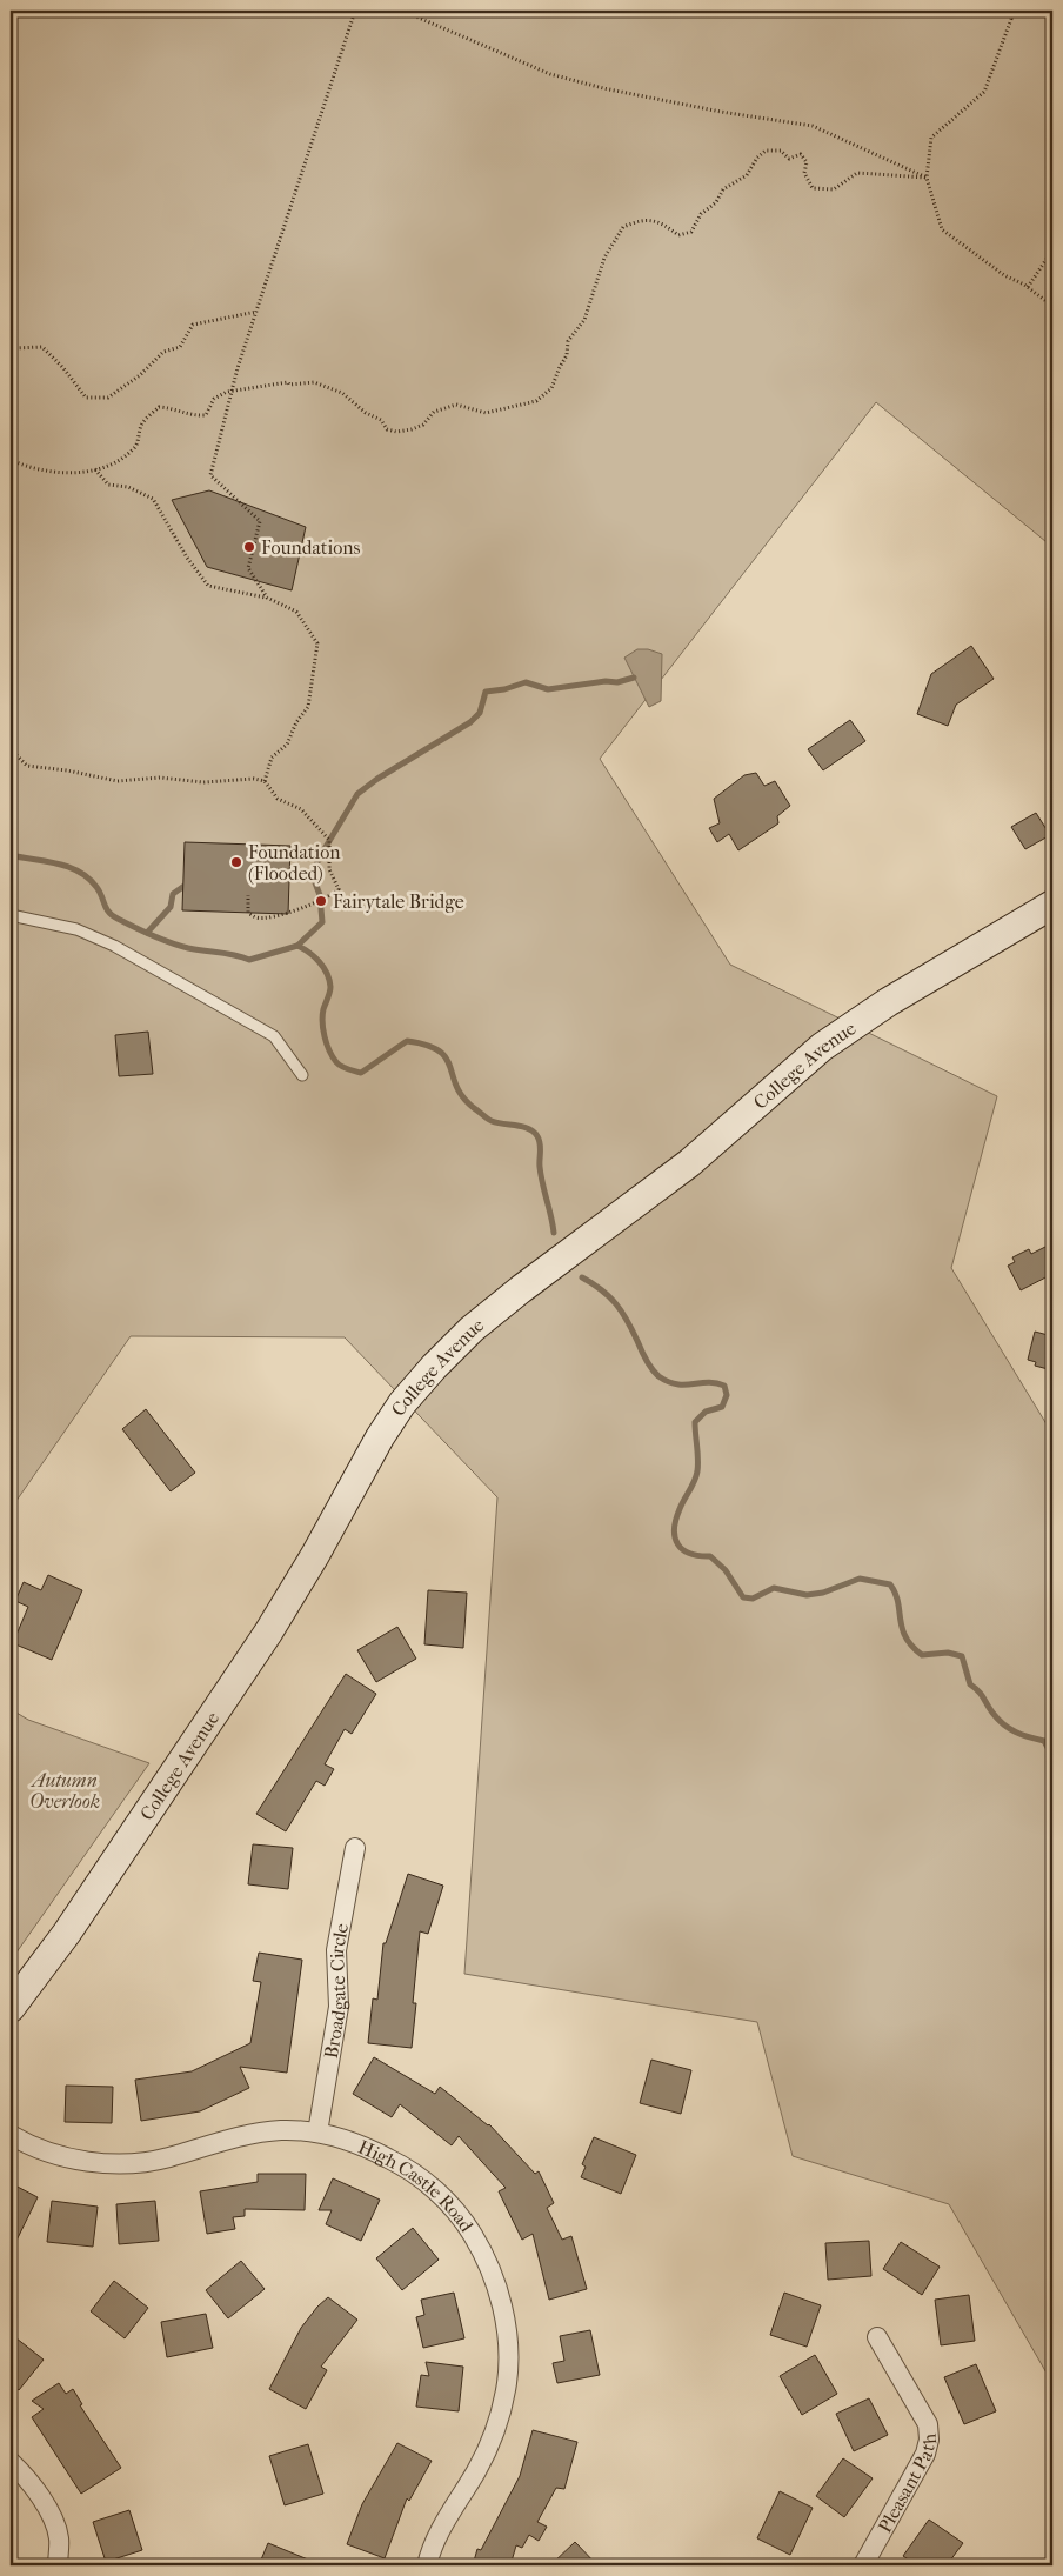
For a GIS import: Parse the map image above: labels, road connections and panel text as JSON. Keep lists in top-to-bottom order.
{
  "streets": {
    "street": [
      "College Avenue",
      "Broadgate Circle",
      "High Castle Road",
      "Pleasant Path"
    ]
  },
  "crossings": [
    ["Broadgate Circle", "High Castle Road"]
  ],
  "parks": ["Autumn Overlook"],
  "places": ["Foundations", "Foundation (Flooded)", "Fairytale Bridge"]
}
